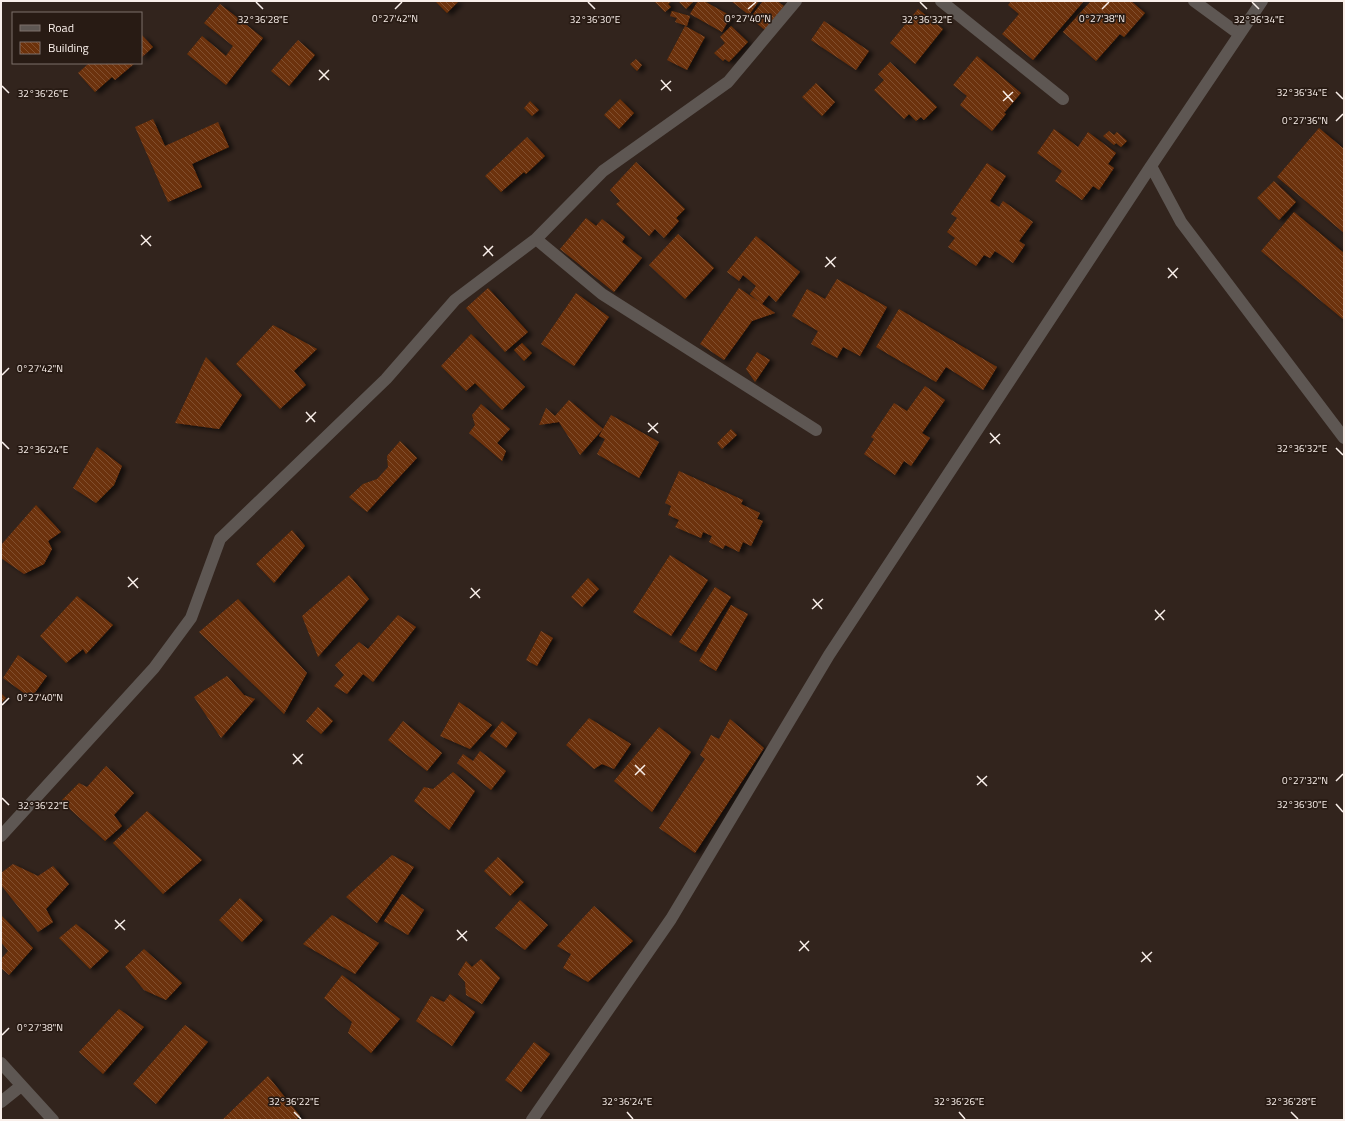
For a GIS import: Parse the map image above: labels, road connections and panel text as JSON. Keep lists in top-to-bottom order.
{
  "legend": ["Road", "Building"],
  "coordinates": [
    "0°27'40\"N",
    "0°27'42\"N",
    "0°27'38\"N",
    "32°36'34\"E",
    "32°36'28\"E",
    "32°36'32\"E",
    "32°36'30\"E",
    "32°36'26\"E",
    "0°27'36\"N",
    "32°36'24\"E",
    "0°27'32\"N",
    "32°36'22\"E"
  ]
}
